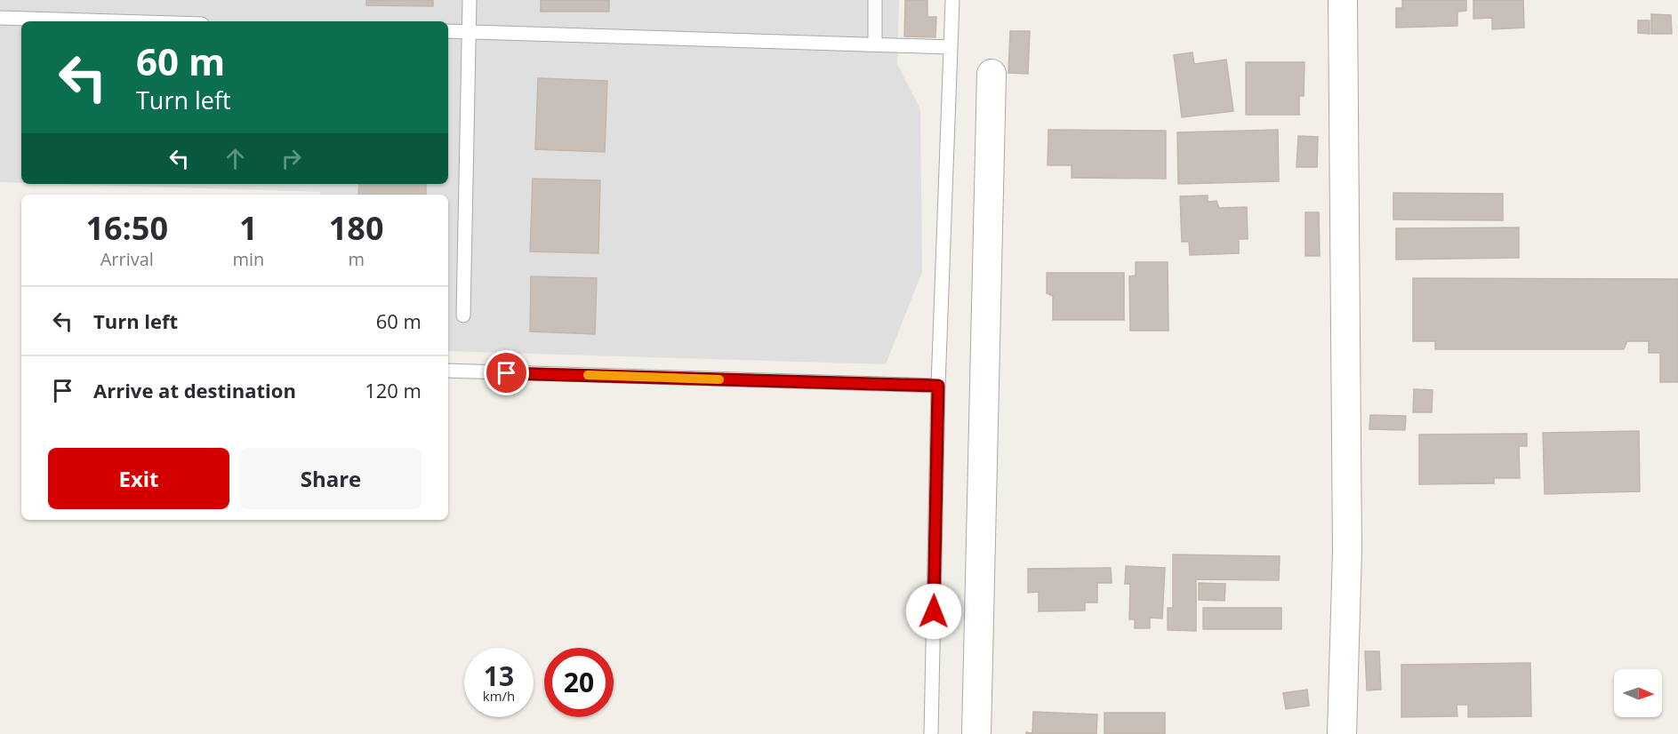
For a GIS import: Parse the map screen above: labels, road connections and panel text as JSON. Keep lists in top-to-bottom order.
{
  "north": "right",
  "page": {
    "turn": ["60 m", "Turn left"],
    "eta": [
      "16:50",
      "Arrival",
      "1",
      "min",
      "180",
      "m"
    ],
    "list": [
      {
        "name": "Turn left",
        "value": "60 m"
      },
      {
        "name": "Arrive at destination",
        "value": "120 m"
      }
    ],
    "buttons": ["Exit", "Share"],
    "speed": "13 km/h",
    "limit": "20"
  }
}
